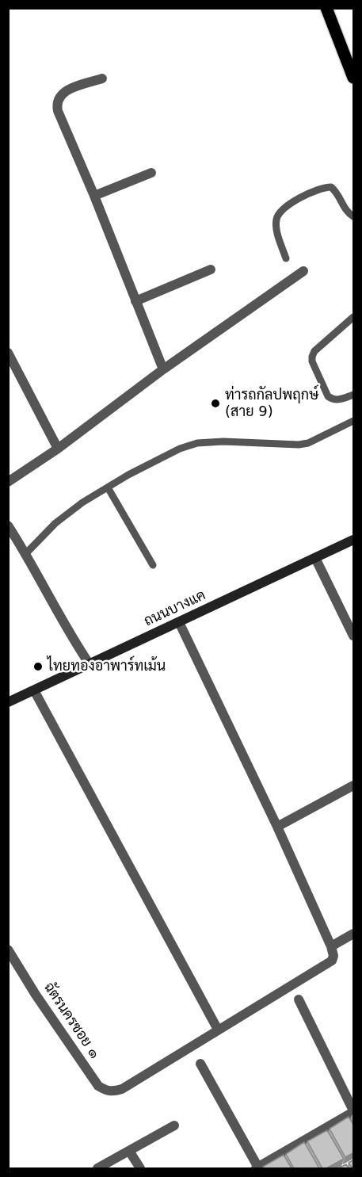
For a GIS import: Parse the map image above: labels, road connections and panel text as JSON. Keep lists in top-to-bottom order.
{
  "streets": {
    "main road": ["ถนนบางแค"],
    "street": ["ฉัตรนครซอย ๑"]
  },
  "places": ["ท่ารถกัลปพฤกษ์ (สาย 9)", "ไทยทองอาพาร์ทเม้น"]
}
